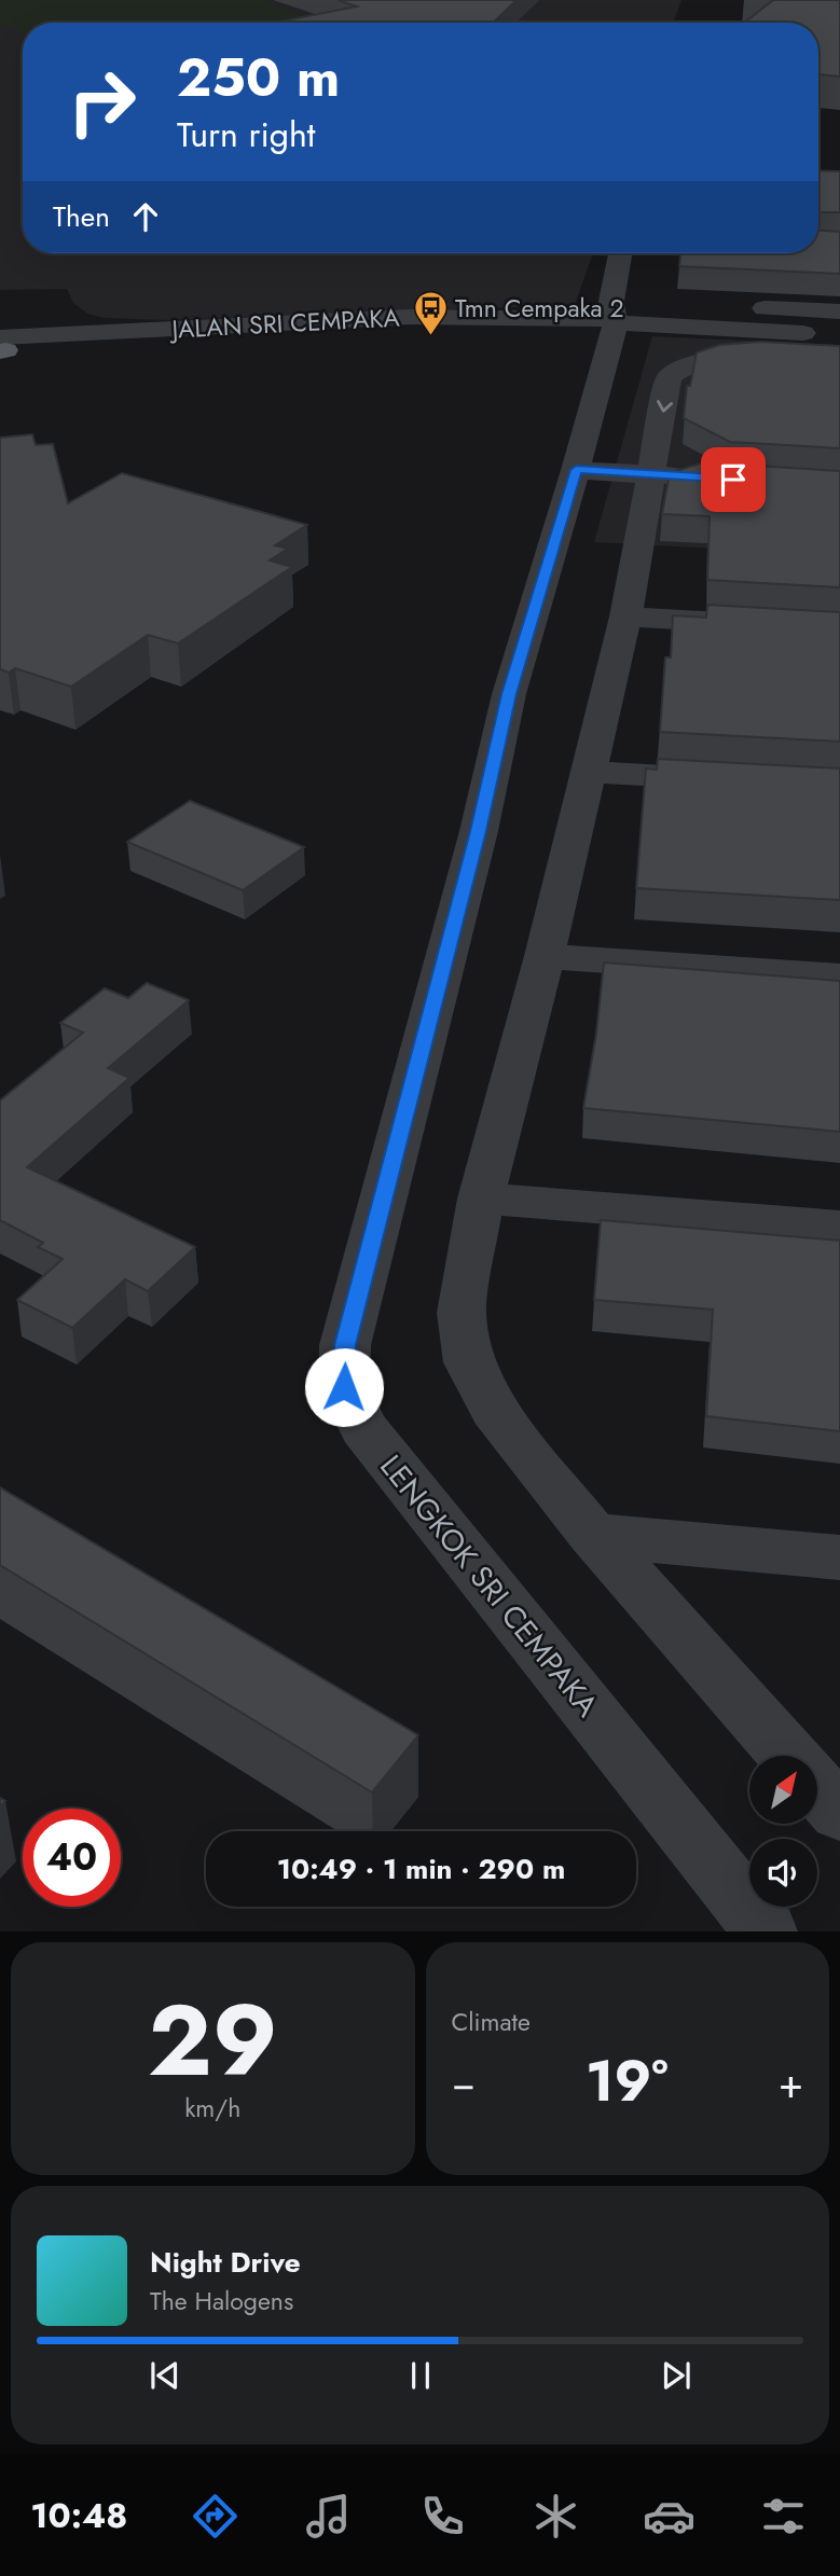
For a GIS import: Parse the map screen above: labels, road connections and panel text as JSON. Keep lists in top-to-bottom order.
{
  "streets": {
    "street": ["JALAN SRI CEMPAKA", "LENGKOK SRI CEMPAKA"]
  },
  "crossings": [
    ["JALAN SRI CEMPAKA", "LENGKOK SRI CEMPAKA"]
  ],
  "places": {
    "bus stop": ["Tmn Cempaka 2"]
  },
  "north": "top right",
  "page": {
    "turn": ["250 m", "Turn right"],
    "then": "Then",
    "limit": "40",
    "trip": "10:49 · 1 min · 290 m",
    "tile": [
      ["29", "km/h"],
      "Climate"
    ],
    "heat": ["−", "19°", "+"],
    "song": ["Night Drive", "The Halogens"],
    "tabs": "10:48"
  }
}
